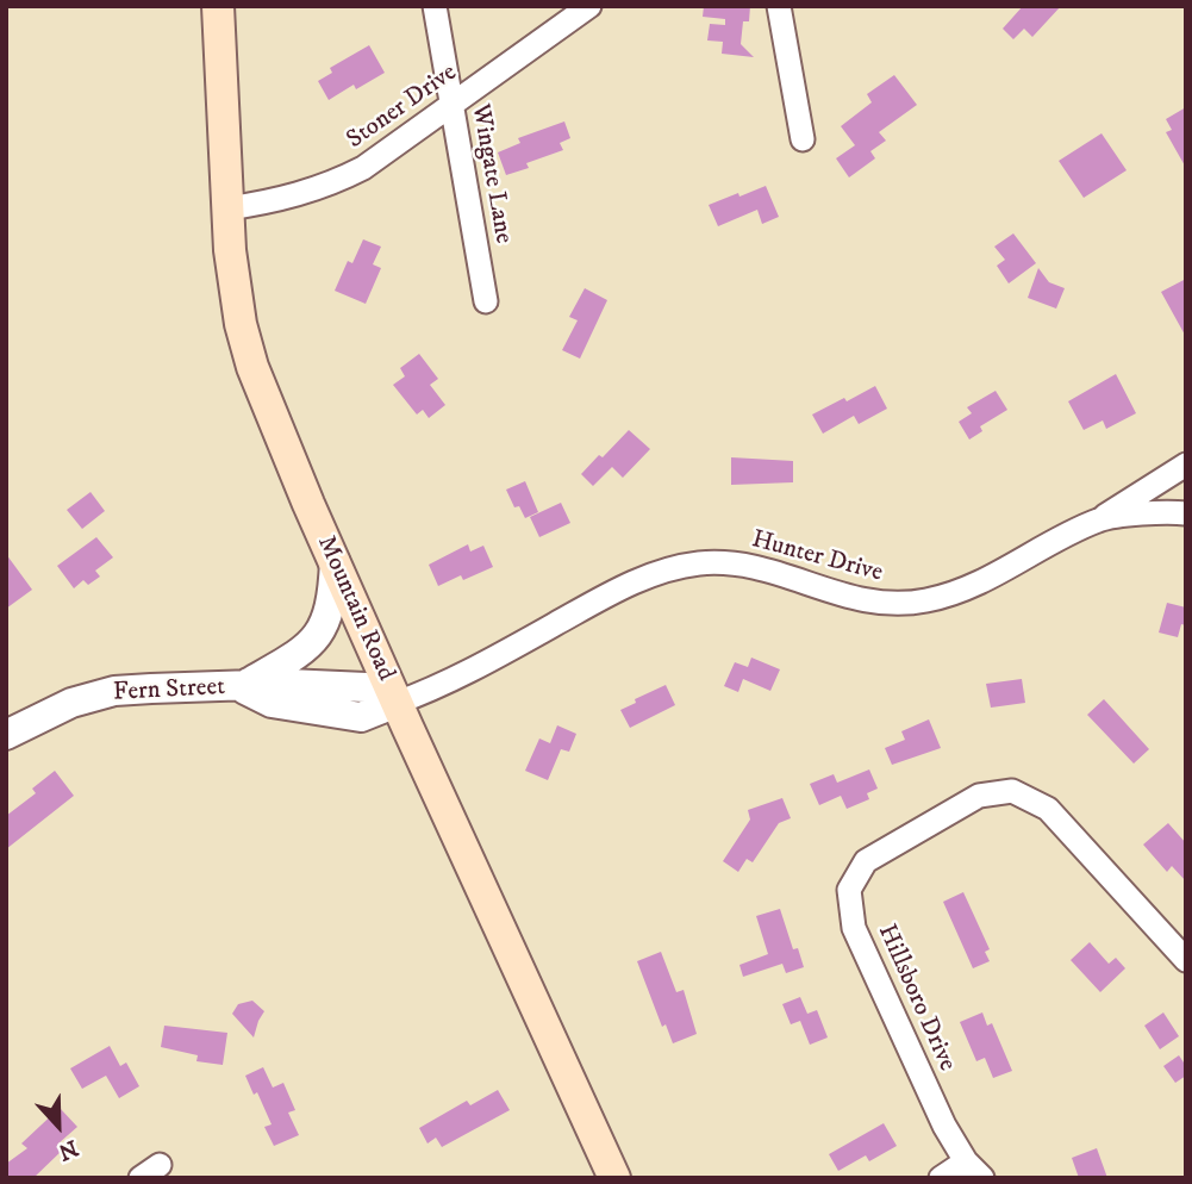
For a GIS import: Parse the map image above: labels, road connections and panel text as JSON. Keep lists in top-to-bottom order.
{
  "streets": {
    "main road": ["Mountain Road"],
    "street": [
      "Stoner Drive",
      "Wingate Lane",
      "Hunter Drive",
      "Fern Street",
      "Hillsboro Drive"
    ]
  },
  "crossings": [
    ["Stoner Drive", "Wingate Lane"],
    ["Stoner Drive", "Mountain Road"],
    ["Hunter Drive", "Mountain Road"],
    ["Hunter Drive", "Fern Street"],
    ["Mountain Road", "Fern Street"]
  ],
  "north": "bottom"
}
